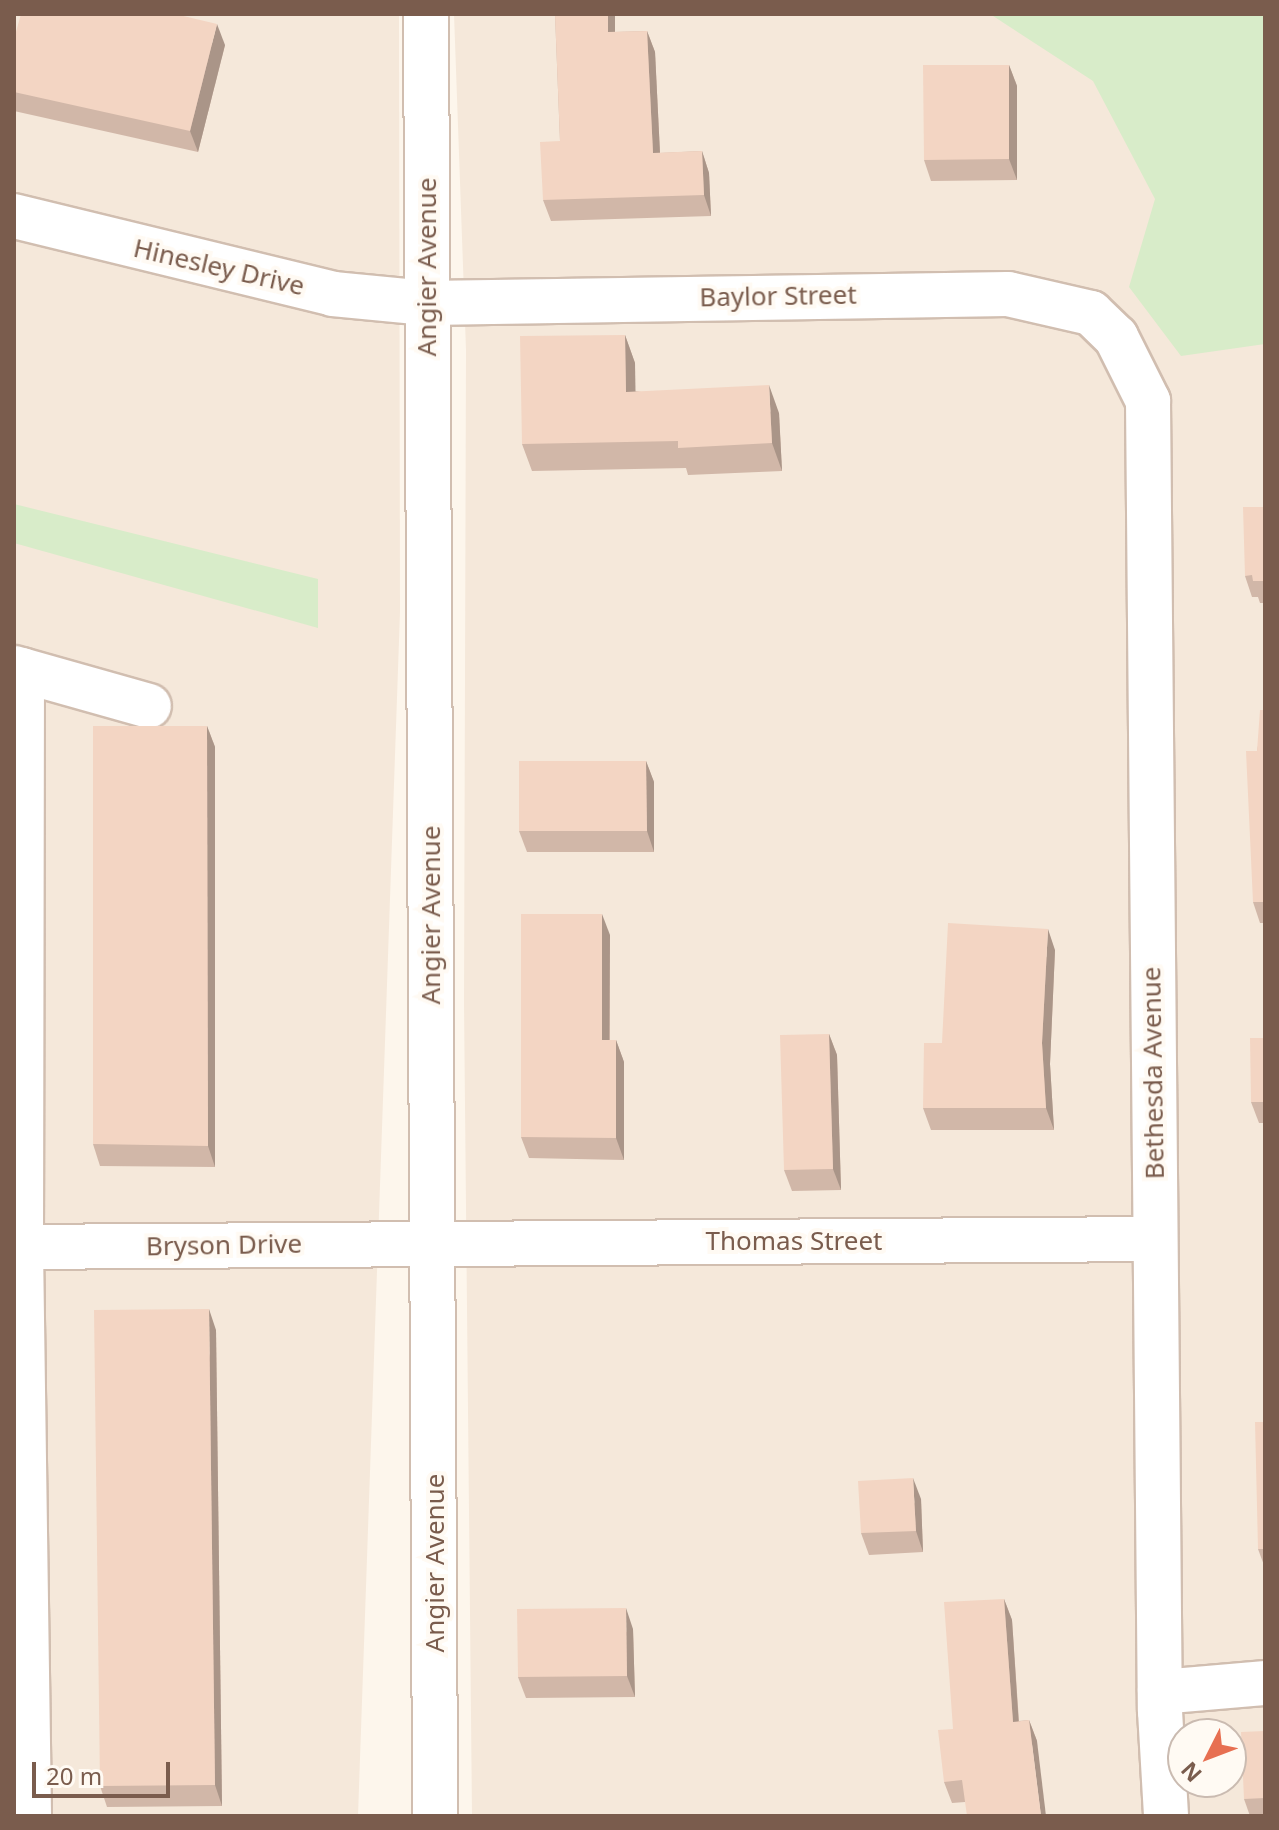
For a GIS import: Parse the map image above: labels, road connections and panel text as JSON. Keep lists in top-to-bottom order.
{
  "streets": {
    "street": [
      "Hinesley Drive",
      "Angier Avenue",
      "Baylor Street",
      "Bethesda Avenue",
      "Thomas Street",
      "Bryson Drive"
    ]
  },
  "crossings": [
    ["Hinesley Drive", "Angier Avenue"],
    ["Hinesley Drive", "Baylor Street"],
    ["Angier Avenue", "Baylor Street"],
    ["Angier Avenue", "Thomas Street"],
    ["Angier Avenue", "Bryson Drive"],
    ["Baylor Street", "Bethesda Avenue"],
    ["Bethesda Avenue", "Thomas Street"],
    ["Thomas Street", "Bryson Drive"]
  ],
  "scale_bar": "20 m",
  "north": "bottom left"
}
